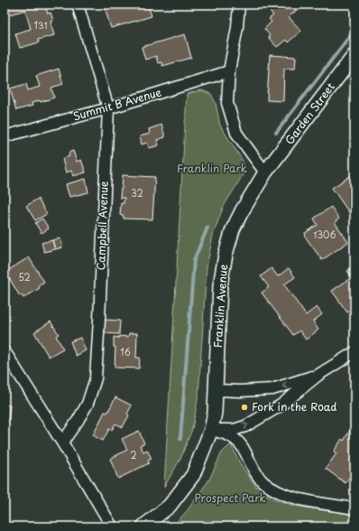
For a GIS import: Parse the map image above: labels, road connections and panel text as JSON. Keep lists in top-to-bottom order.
{
  "streets": {
    "street": [
      "Summit B Avenue",
      "Garden Street",
      "Campbell Avenue",
      "Franklin Avenue"
    ]
  },
  "crossings": [
    ["Summit B Avenue", "Campbell Avenue"],
    ["Garden Street", "Franklin Avenue"]
  ],
  "parks": ["Franklin Park", "Prospect Park"],
  "places": ["Fork in the Road"],
  "house_numbers": [
    "131",
    "32",
    "1306",
    "52",
    "16",
    "2"
  ]
}
